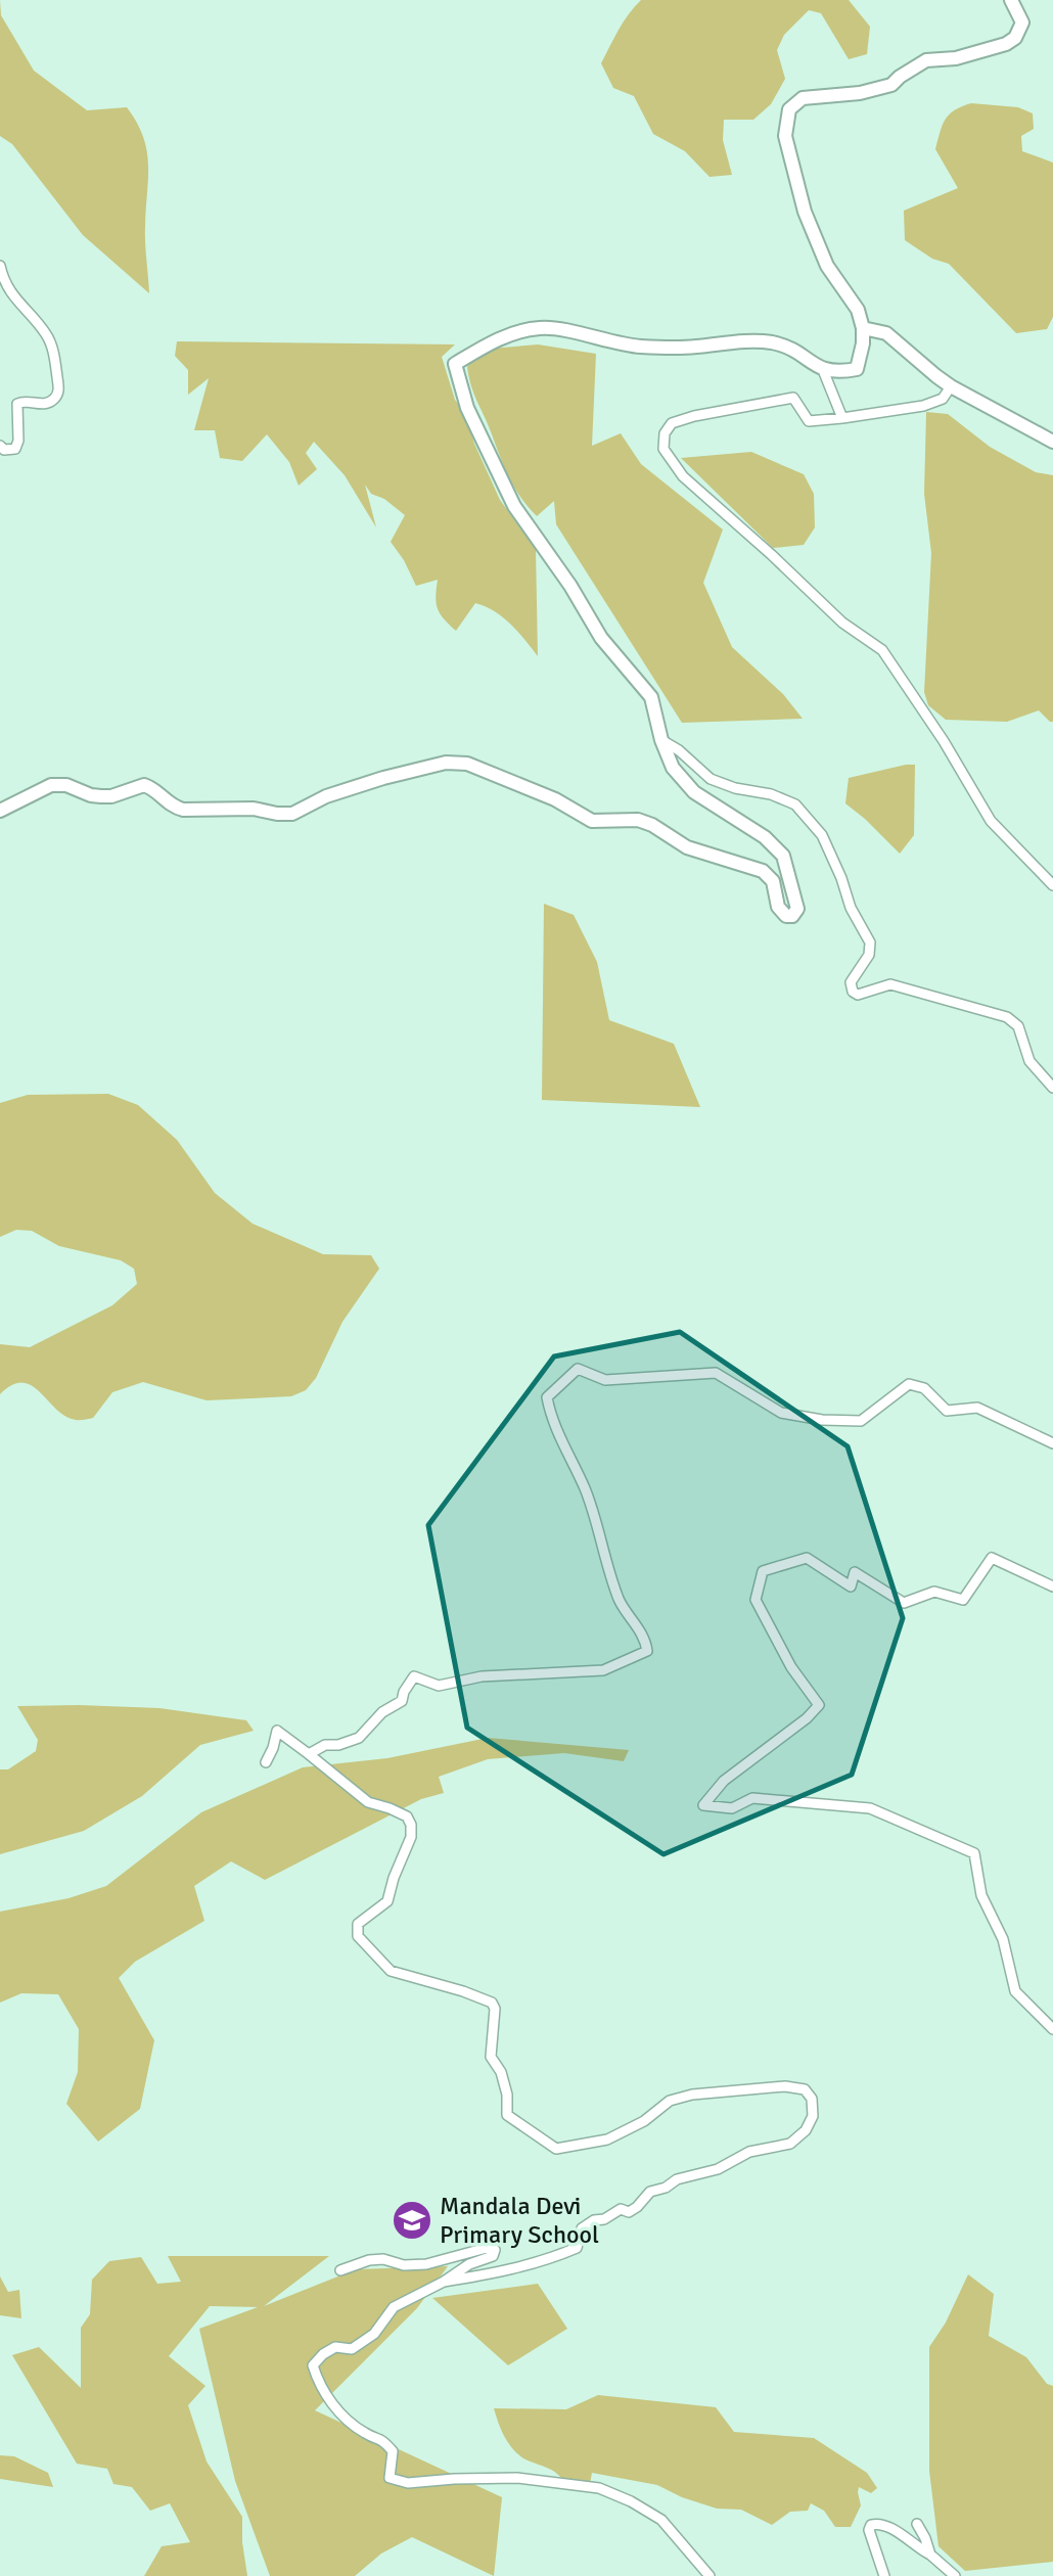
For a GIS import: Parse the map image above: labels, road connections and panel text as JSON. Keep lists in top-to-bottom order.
{
  "places": {
    "school or university": ["Mandala Devi Primary School"]
  }
}
